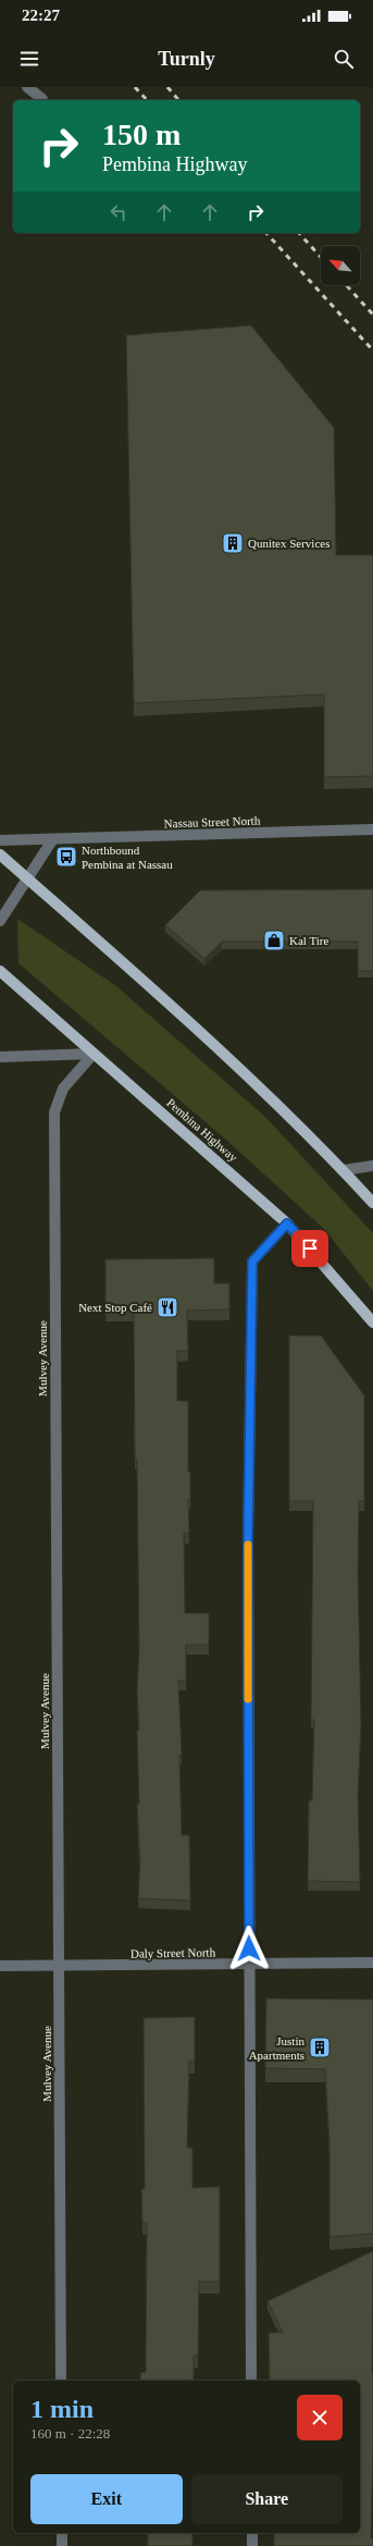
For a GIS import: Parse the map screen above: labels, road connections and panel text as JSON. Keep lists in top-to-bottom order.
{
  "streets": {
    "main road": ["Pembina Highway"],
    "street": ["Nassau Street North", "Mulvey Avenue", "Daly Street North"]
  },
  "crossings": [
    ["Pembina Highway", "Mulvey Avenue"],
    ["Mulvey Avenue", "Daly Street North"]
  ],
  "places": {
    "building": ["Qunitex Services", "Justin Apartments"],
    "bus stop": ["Northbound Pembina at Nassau"],
    "shop": ["Kal Tire"],
    "restaurant": ["Next Stop Café"]
  },
  "north": "top left",
  "page": {
    "status": "22:27",
    "header": "Turnly",
    "turn": ["150 m", "Pembina Highway"],
    "heading": ["1 min", "160 m · 22:28"],
    "buttons": ["Exit", "Share"]
  }
}
